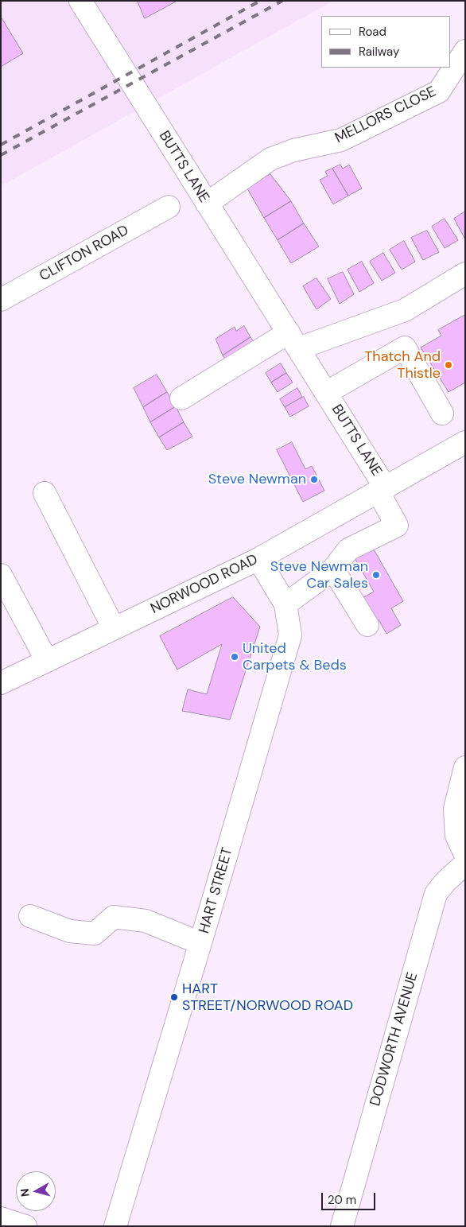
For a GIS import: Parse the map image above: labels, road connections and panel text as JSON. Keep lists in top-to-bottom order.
{
  "streets": {
    "street": [
      "MELLORS CLOSE",
      "BUTTS LANE",
      "CLIFTON ROAD",
      "NORWOOD ROAD",
      "HART STREET",
      "DODWORTH AVENUE"
    ]
  },
  "crossings": [
    ["MELLORS CLOSE", "BUTTS LANE"],
    ["BUTTS LANE", "NORWOOD ROAD"],
    ["NORWOOD ROAD", "HART STREET"]
  ],
  "places": [
    "Thatch And Thistle",
    "Steve Newman",
    "Steve Newman Car Sales",
    "United Carpets & Beds",
    "HART STREET/NORWOOD ROAD"
  ],
  "legend": ["Road", "Railway"],
  "scale_bar": "20 m",
  "north": "left"
}
